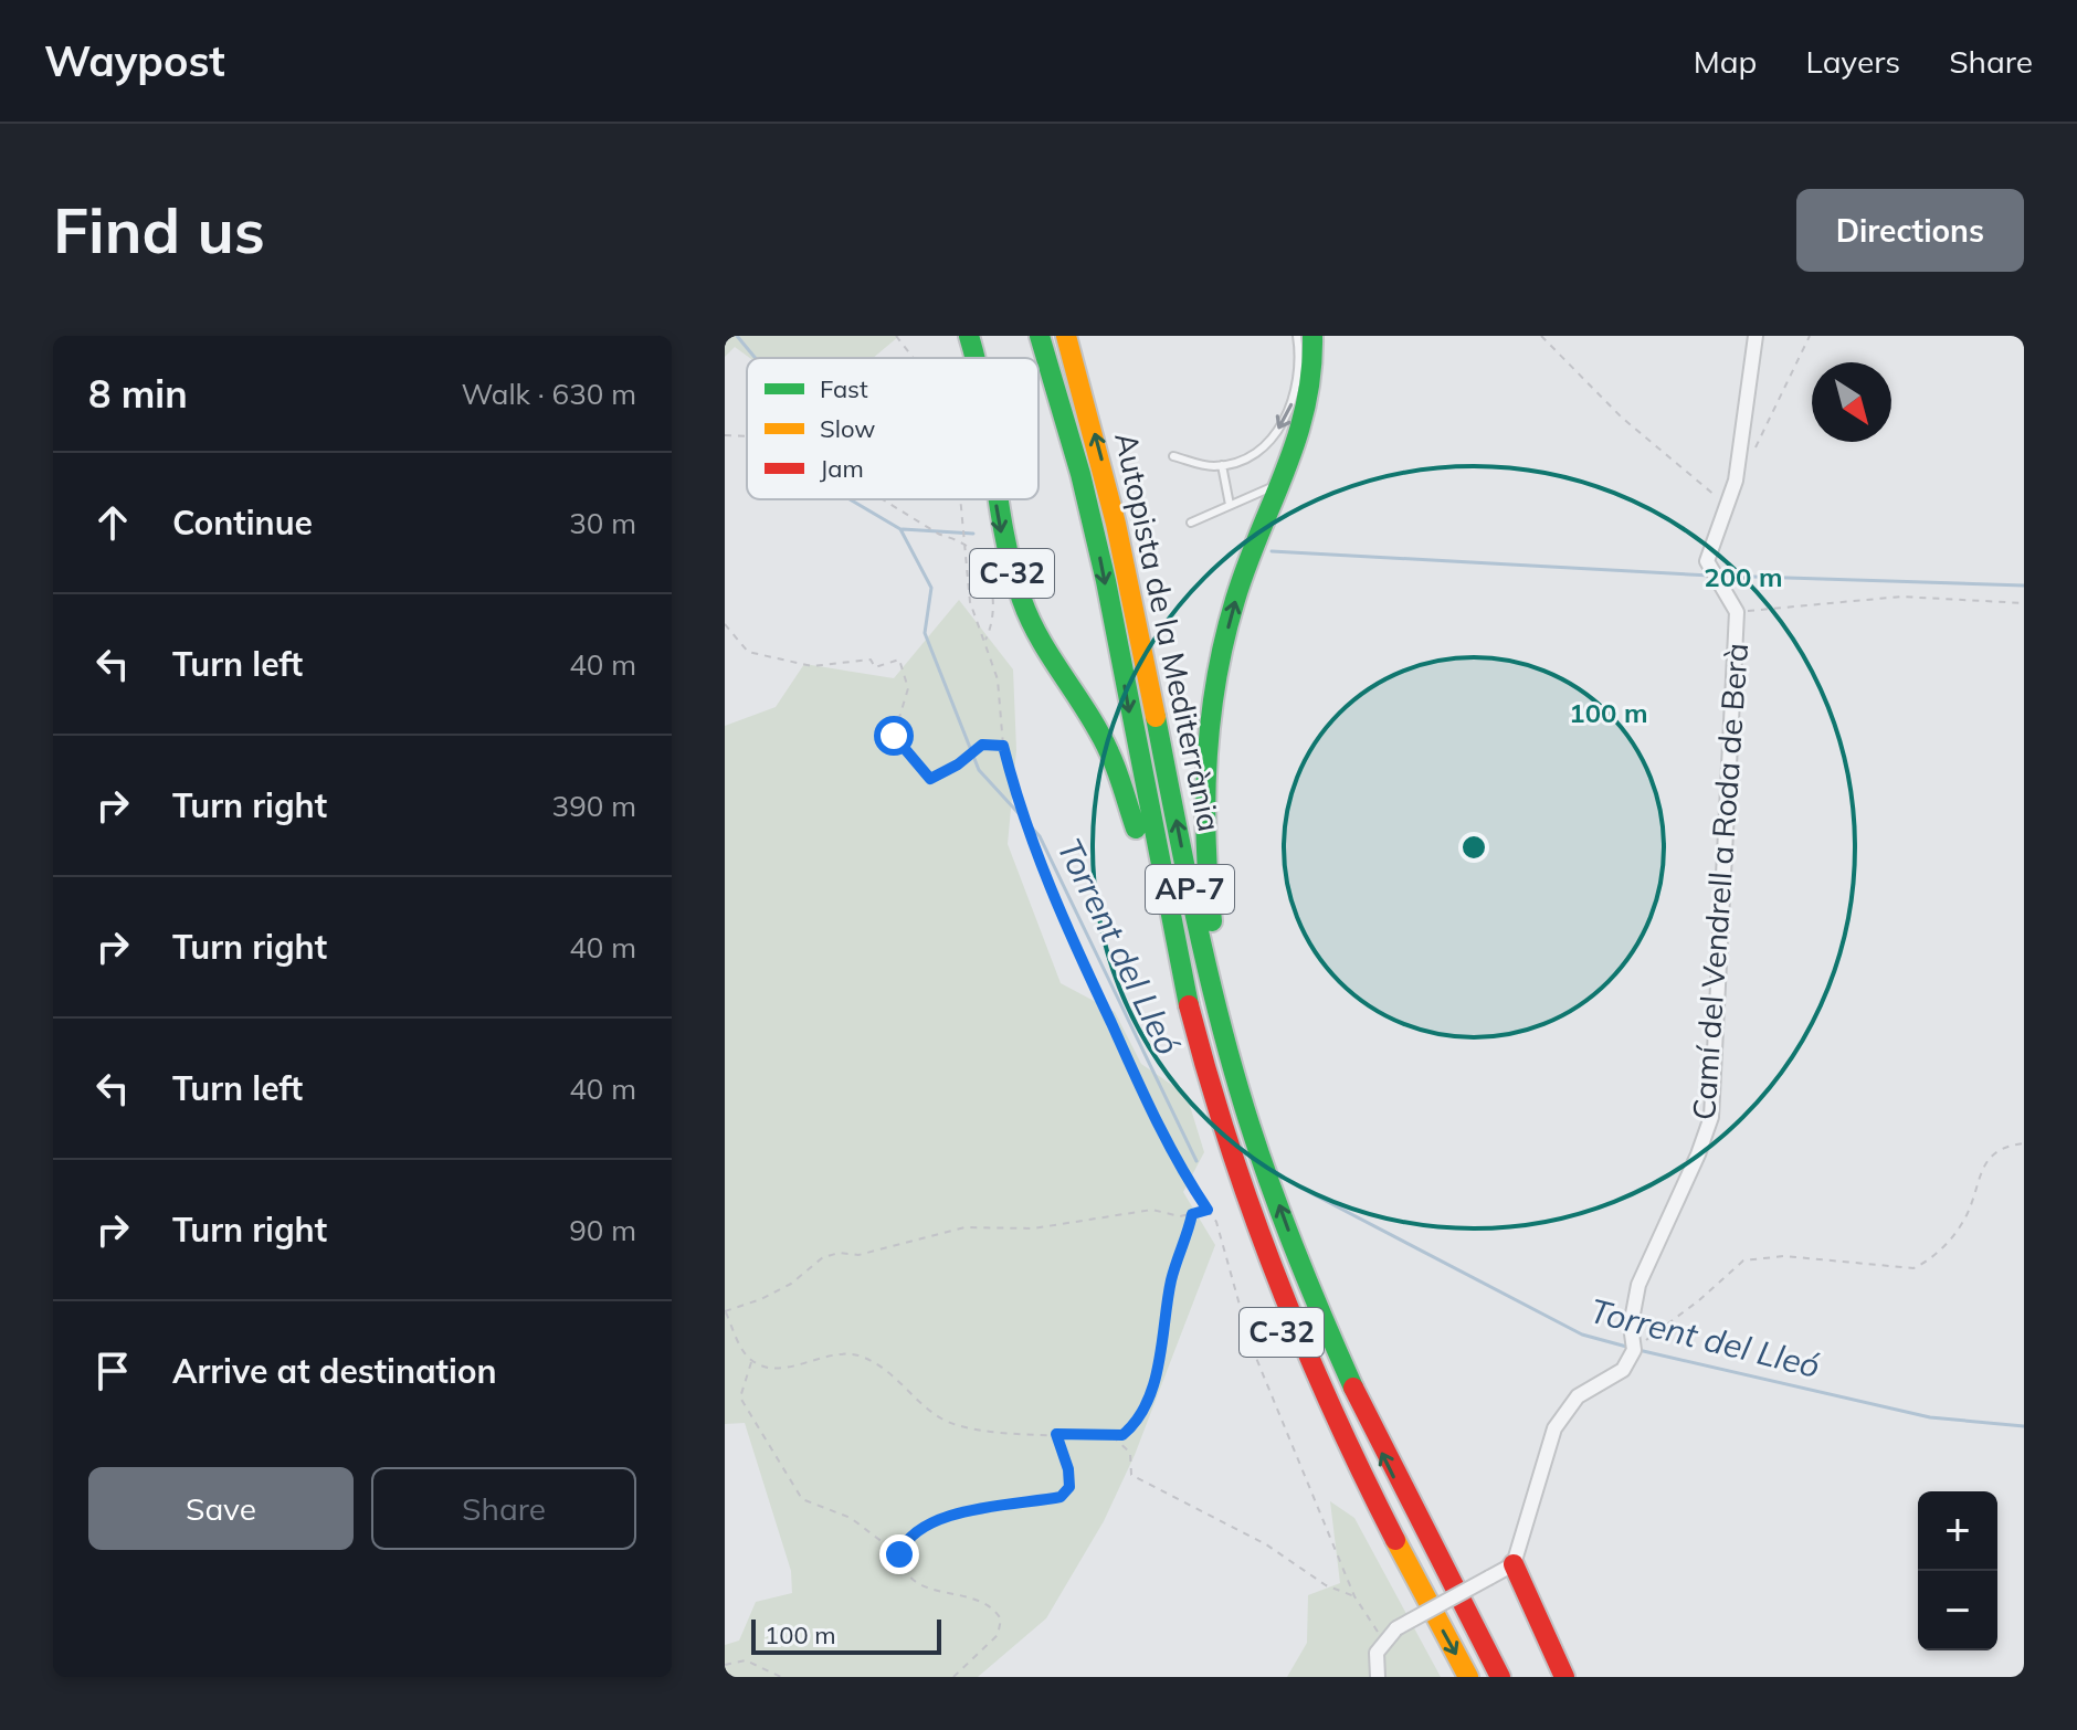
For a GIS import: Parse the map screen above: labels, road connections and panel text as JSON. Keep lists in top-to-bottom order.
{
  "streets": {
    "main road": ["C-32", "Autopista de la Mediterrània", "AP-7"],
    "street": ["Camí del Vendrell a Roda de Berà"]
  },
  "crossings": [
    ["C-32", "Autopista de la Mediterrània"]
  ],
  "water": ["Torrent del Lleó"],
  "legend": ["Fast", "Slow", "Jam"],
  "scale_bar": "100 m",
  "north": "bottom right",
  "page": {
    "header": "Waypost",
    "nav": ["Map", "Layers", "Share"],
    "buttons": [
      "Directions",
      ["Save", "Share"]
    ],
    "title": "Find us",
    "heading": ["8 min", "Walk · 630 m"],
    "list": [
      ["Continue", "30 m"],
      ["Turn left", "40 m"],
      ["Turn right", "390 m"],
      ["Turn right", "40 m"],
      ["Turn left", "40 m"],
      ["Turn right", "90 m"],
      "Arrive at destination"
    ],
    "map_buttons": ["+", "−"],
    "scale": "100 m"
  },
  "rings": ["200 m", "100 m"]
}
